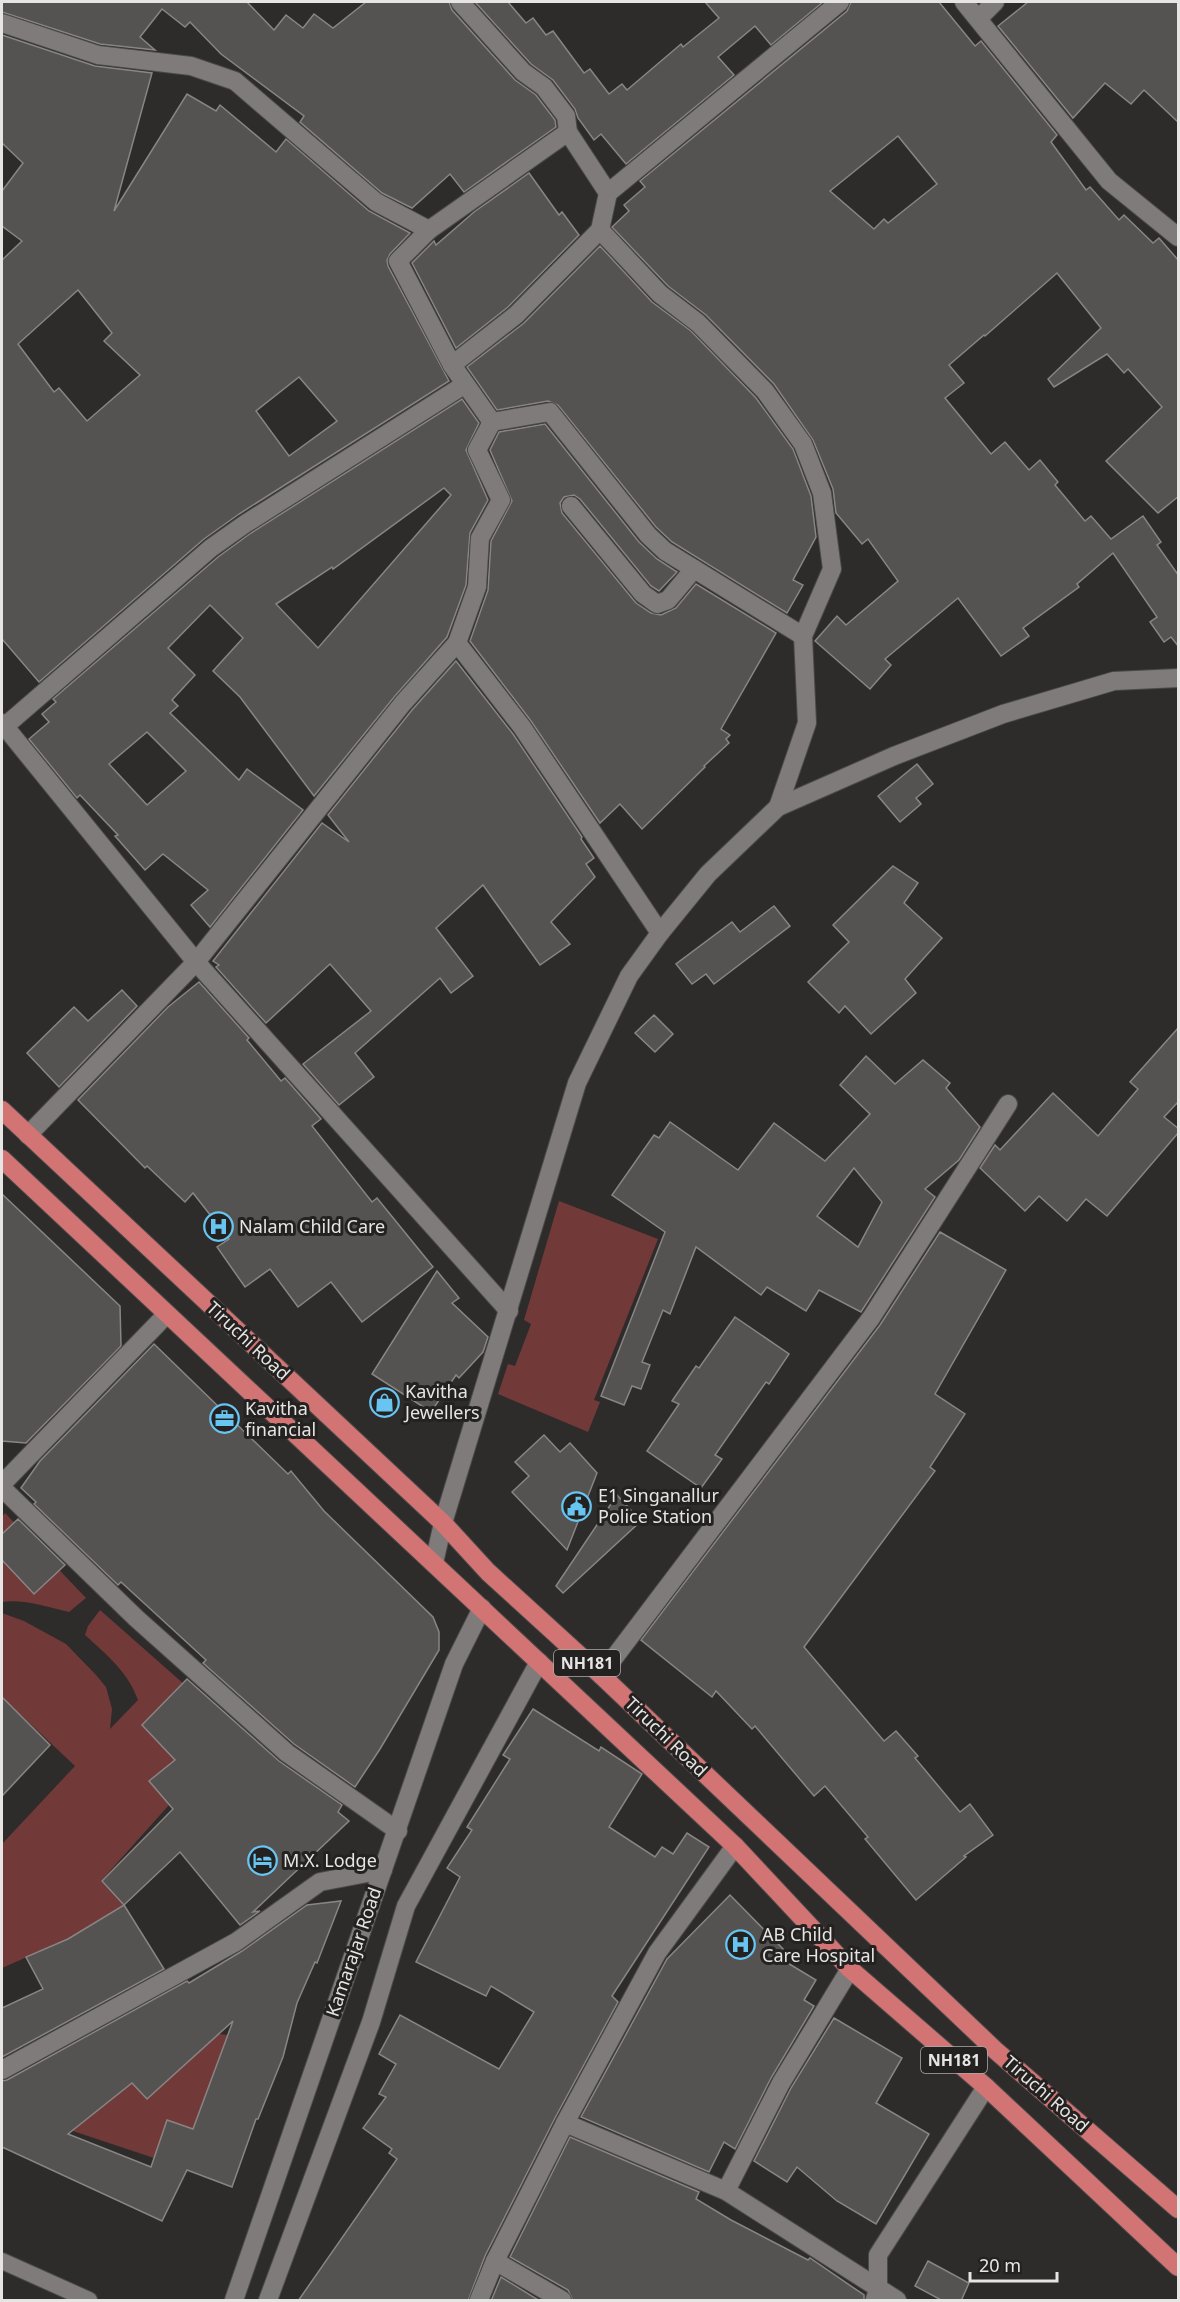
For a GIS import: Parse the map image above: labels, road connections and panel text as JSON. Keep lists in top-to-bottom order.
{
  "streets": {
    "highway": ["Tiruchi Road", "NH181"],
    "street": ["Kamarajar Road"]
  },
  "crossings": [
    ["Tiruchi Road", "NH181"],
    ["NH181", "Kamarajar Road"]
  ],
  "places": {
    "hospital": ["Nalam Child Care", "AB Child Care Hospital"],
    "shop": ["Kavitha Jewellers"],
    "office": ["Kavitha financial"],
    "public building": ["E1 Singanallur Police Station"],
    "hotel": ["M.X. Lodge"]
  },
  "scale_bar": "20 m"
}
